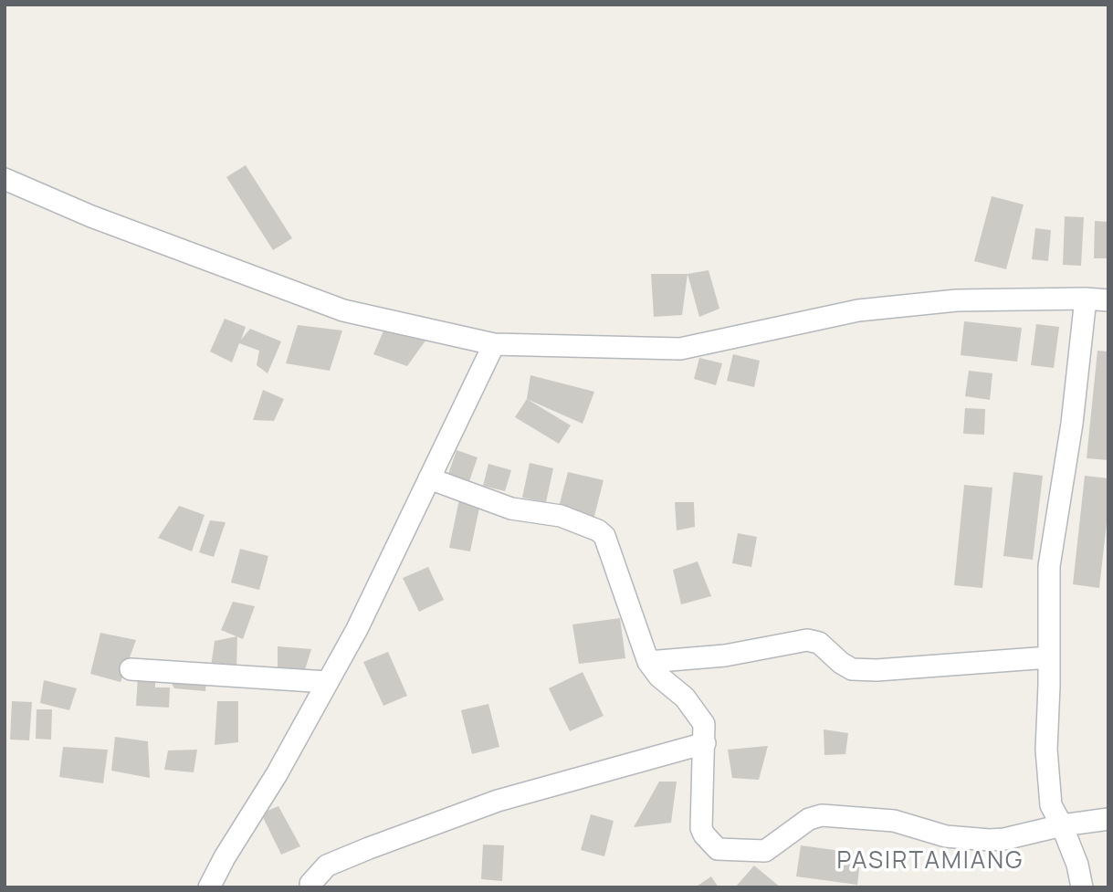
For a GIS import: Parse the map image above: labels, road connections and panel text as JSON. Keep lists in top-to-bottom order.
{
  "districts": ["PASIRTAMIANG"]
}
